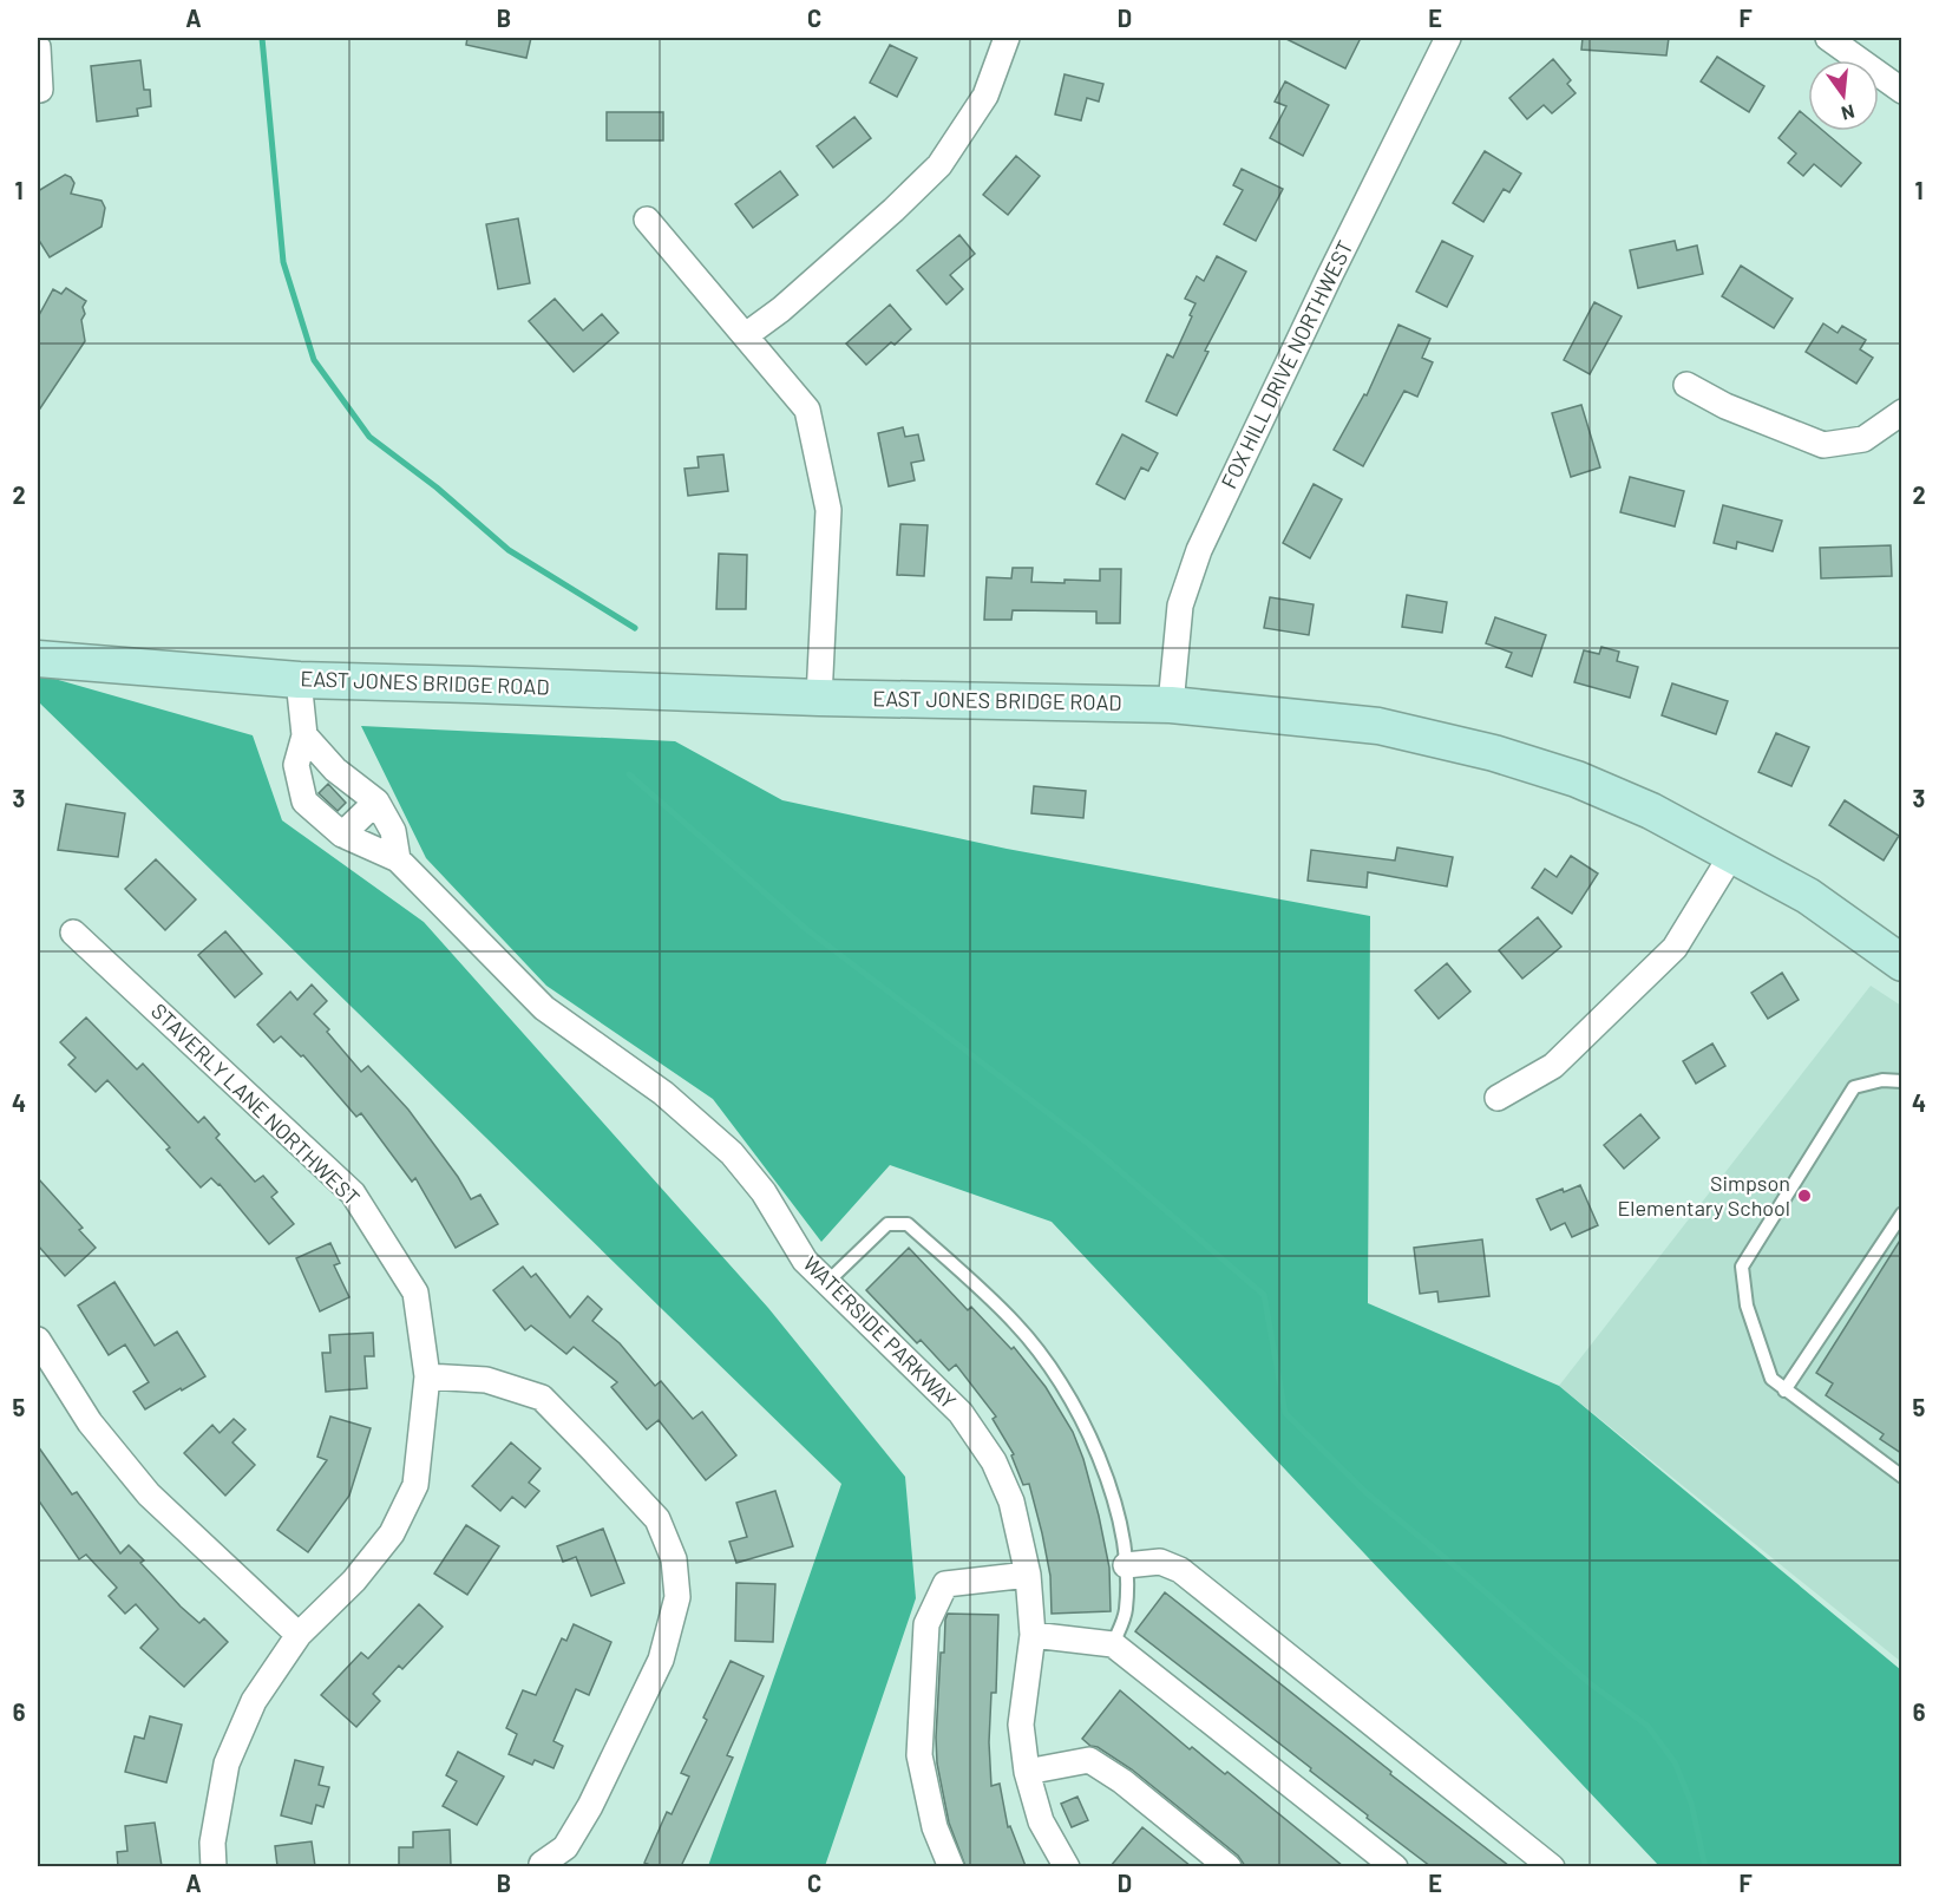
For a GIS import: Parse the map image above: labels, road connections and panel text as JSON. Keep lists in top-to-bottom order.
{
  "streets": {
    "street": [
      "FOX HILL DRIVE NORTHWEST",
      "EAST JONES BRIDGE ROAD",
      "STAVERLY LANE NORTHWEST",
      "WATERSIDE PARKWAY"
    ]
  },
  "crossings": [
    ["FOX HILL DRIVE NORTHWEST", "EAST JONES BRIDGE ROAD"],
    ["EAST JONES BRIDGE ROAD", "WATERSIDE PARKWAY"]
  ],
  "places": ["Simpson Elementary School"],
  "north": "bottom",
  "grid": {
    "columns": [
      "A",
      "B",
      "C",
      "D",
      "E",
      "F"
    ],
    "rows": [
      "1",
      "2",
      "3",
      "4",
      "5",
      "6"
    ]
  }
}
